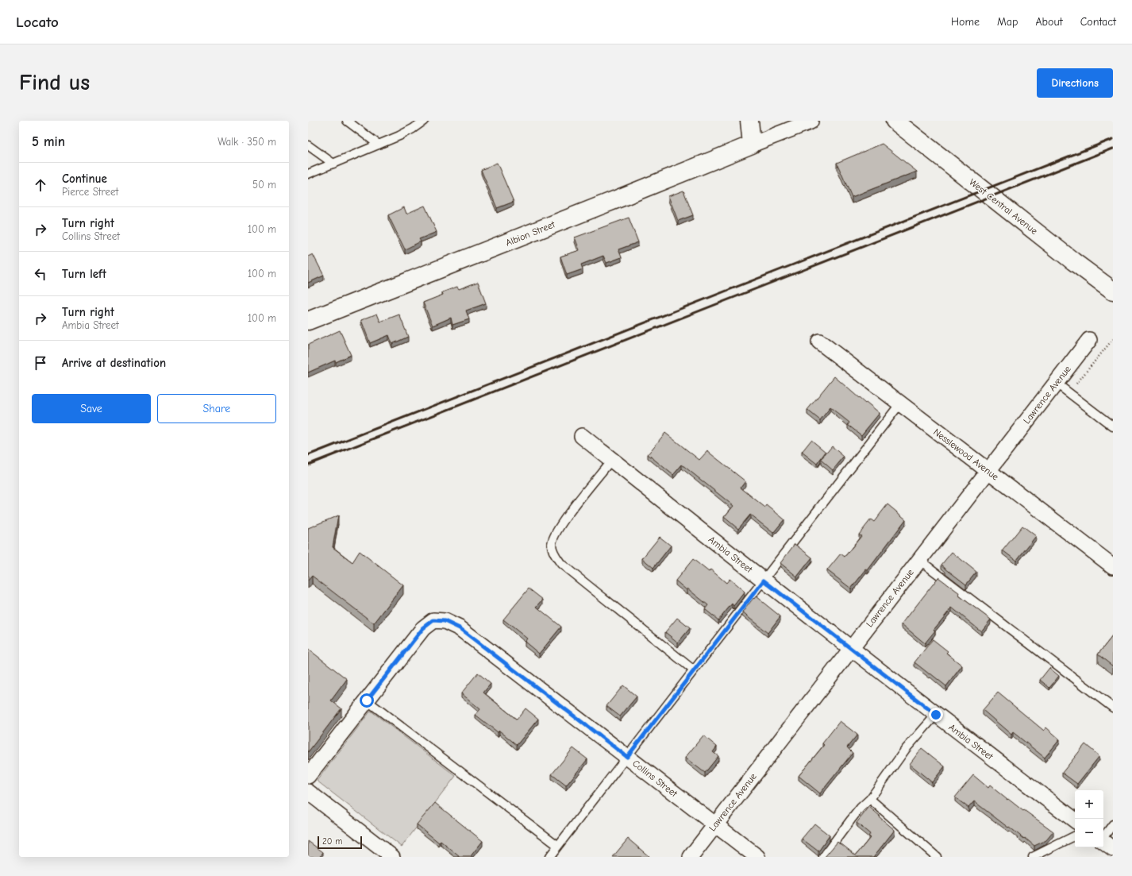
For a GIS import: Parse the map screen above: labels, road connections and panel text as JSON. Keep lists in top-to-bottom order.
{
  "streets": {
    "street": [
      "West Central Avenue",
      "Albion Street",
      "Lawrence Avenue",
      "Nesslewood Avenue",
      "Ambia Street",
      "Collins Street"
    ]
  },
  "crossings": [
    ["Lawrence Avenue", "Nesslewood Avenue"],
    ["Lawrence Avenue", "Ambia Street"],
    ["Lawrence Avenue", "Collins Street"]
  ],
  "scale_bar": "20 m",
  "page": {
    "header": "Locato",
    "nav": [
      "Home",
      "Map",
      "About",
      "Contact"
    ],
    "buttons": [
      "Directions",
      ["Save", "Share"]
    ],
    "title": "Find us",
    "heading": ["5 min", "Walk · 350 m"],
    "list": [
      ["Continue", "Pierce Street", "50 m"],
      ["Turn right", "Collins Street", "100 m"],
      ["Turn left", "100 m"],
      ["Turn right", "Ambia Street", "100 m"],
      "Arrive at destination"
    ],
    "map_buttons": ["+", "−"],
    "scale": "20 m"
  }
}
